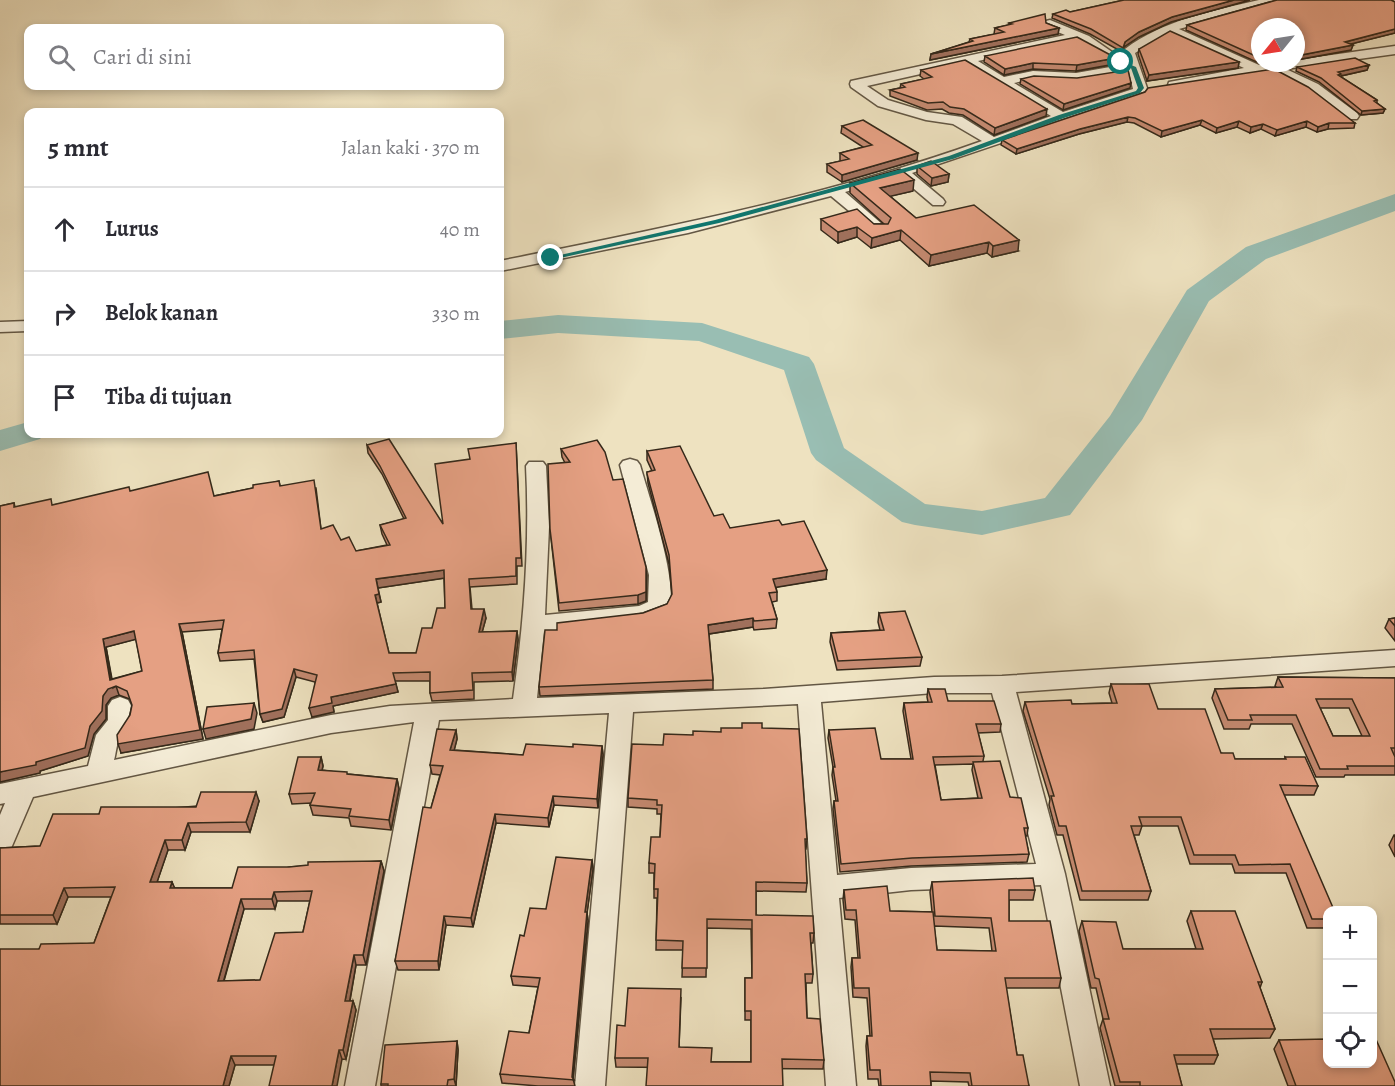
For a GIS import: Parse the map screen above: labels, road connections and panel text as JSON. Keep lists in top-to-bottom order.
{
  "north": "bottom left",
  "page": {
    "search": "Cari di sini",
    "heading": ["5 mnt", "Jalan kaki · 370 m"],
    "list": [
      ["Lurus", "40 m"],
      ["Belok kanan", "330 m"],
      "Tiba di tujuan"
    ],
    "map_buttons": ["+", "−"]
  }
}
